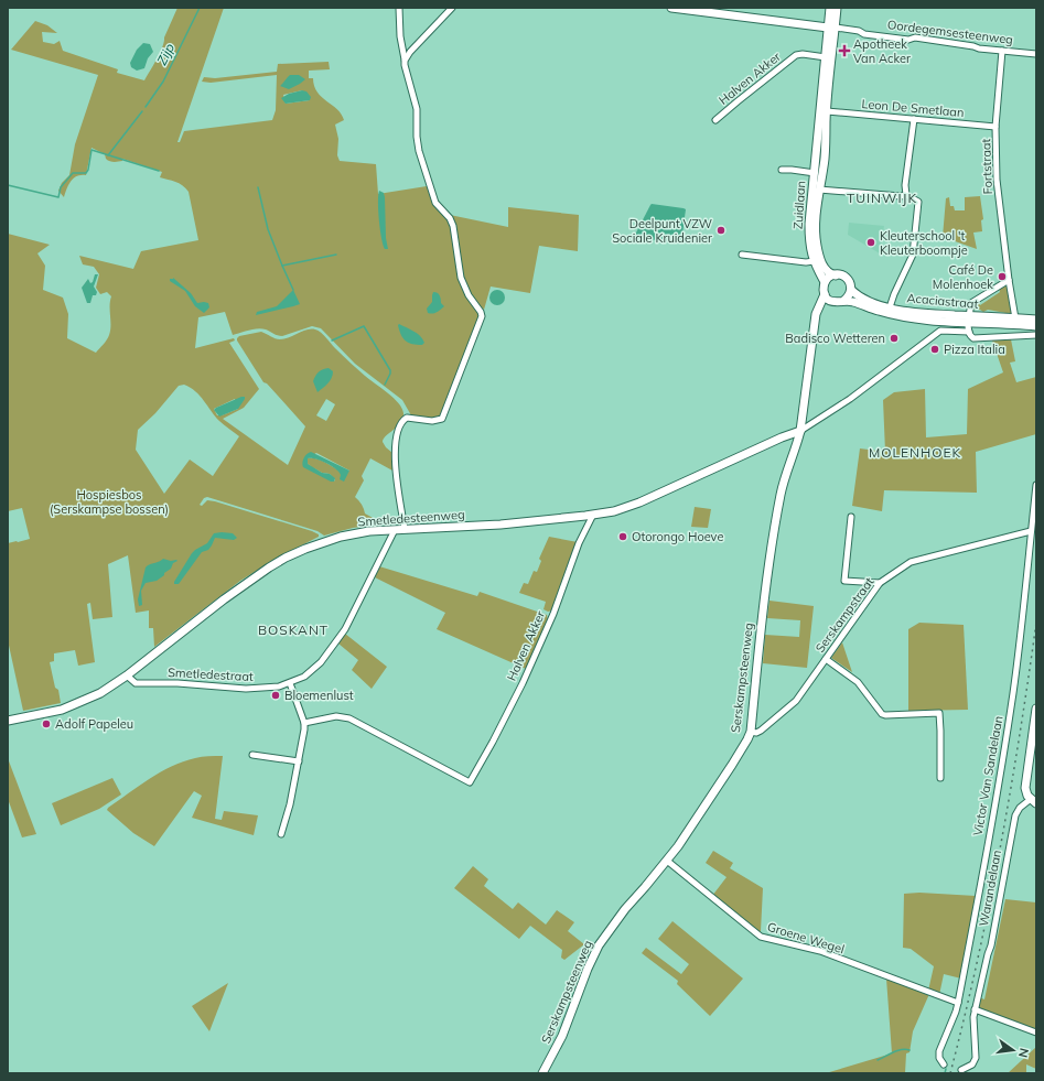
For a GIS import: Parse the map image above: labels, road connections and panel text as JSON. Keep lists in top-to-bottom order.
{
  "streets": {
    "street": [
      "Oordegemsesteenweg",
      "Halven Akker",
      "Leon De Smetlaan",
      "Fortstraat",
      "Zuidlaan",
      "Acaciastraat",
      "Smetledesteenweg",
      "Serskampstraat",
      "Smetledestraat",
      "Serskampsteenweg",
      "Victor Van Sandelaan",
      "Warandelaan",
      "Groene Wegel"
    ]
  },
  "crossings": [
    ["Oordegemsesteenweg", "Fortstraat"],
    ["Oordegemsesteenweg", "Zuidlaan"],
    ["Halven Akker", "Zuidlaan"],
    ["Halven Akker", "Smetledesteenweg"],
    ["Leon De Smetlaan", "Fortstraat"],
    ["Leon De Smetlaan", "Zuidlaan"],
    ["Fortstraat", "Acaciastraat"],
    ["Zuidlaan", "Acaciastraat"],
    ["Smetledesteenweg", "Smetledestraat"],
    ["Smetledesteenweg", "Serskampsteenweg"],
    ["Serskampstraat", "Serskampsteenweg"],
    ["Serskampstraat", "Victor Van Sandelaan"],
    ["Serskampsteenweg", "Groene Wegel"],
    ["Victor Van Sandelaan", "Groene Wegel"]
  ],
  "districts": ["TUINWIJK", "MOLENHOEK", "BOSKANT"],
  "water": ["Zijp"],
  "parks": ["Hospiesbos (Serskampse bossen)"],
  "places": {
    "health": ["Apotheek Van Acker"],
    "other": [
      "Deelpunt VZW Sociale Kruidenier",
      "Kleuterschool 't Kleuterboompje",
      "Café De Molenhoek",
      "Badisco Wetteren",
      "Pizza Italia",
      "Otorongo Hoeve",
      "Bloemenlust",
      "Adolf Papeleu"
    ]
  },
  "north": "right"
}
